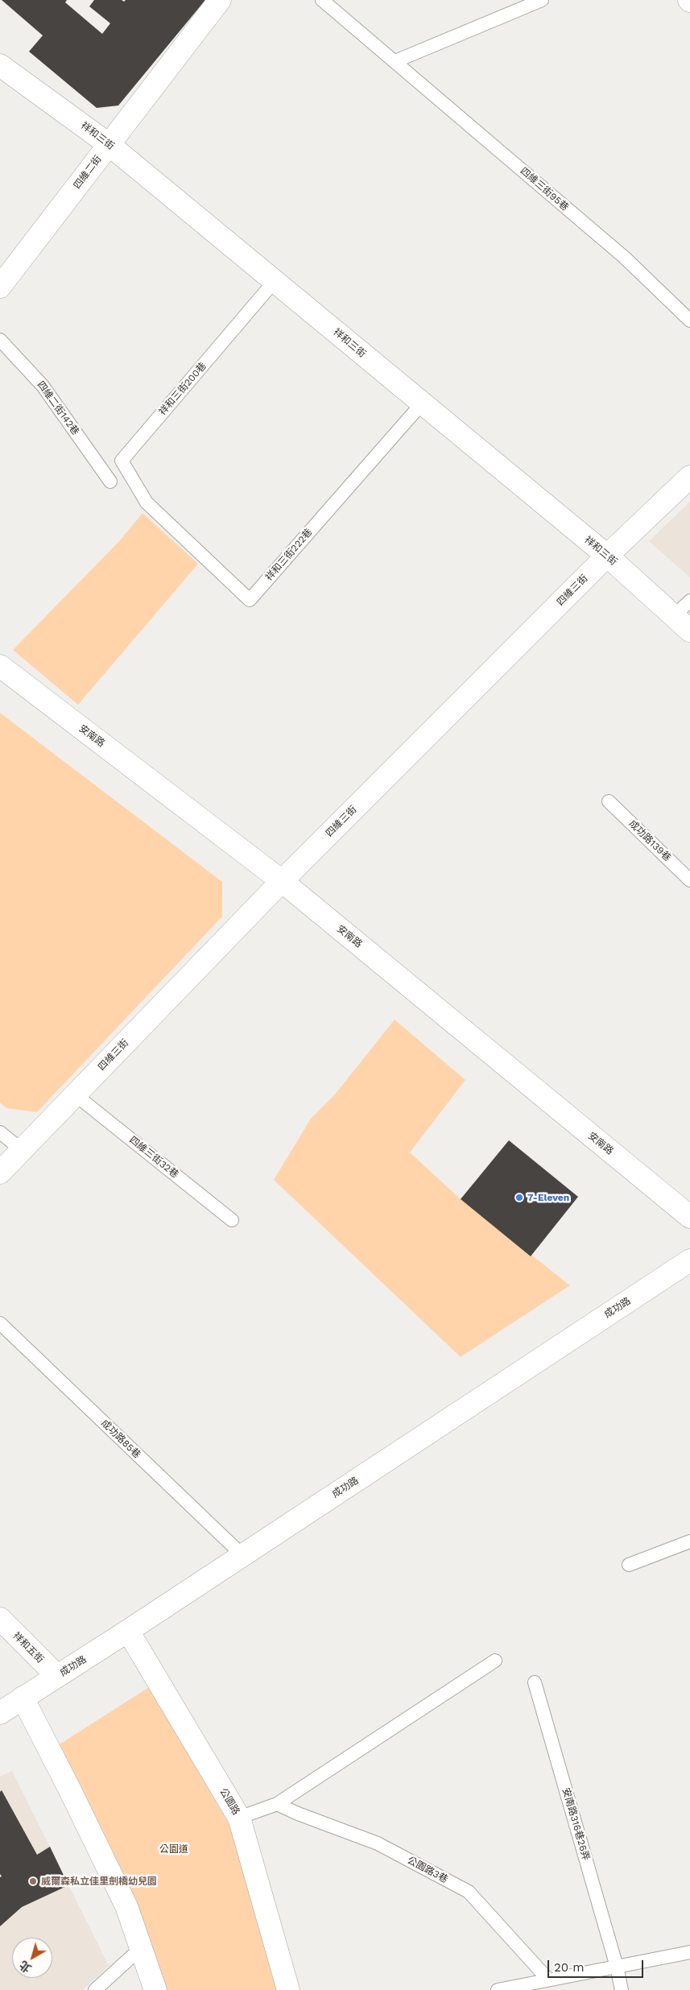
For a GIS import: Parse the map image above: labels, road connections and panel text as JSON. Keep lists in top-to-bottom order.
{
  "streets": {
    "street": [
      "祥和三街",
      "四維二街",
      "四維三街",
      "安南路",
      "成功路",
      "祥和五街",
      "公園路"
    ],
    "lane": [
      "四維三街95巷",
      "祥和三街200巷",
      "四維二街142巷",
      "祥和三街222巷",
      "成功路139巷",
      "四維三街32巷",
      "成功路85巷",
      "安南路316巷26弄",
      "公園路3巷"
    ]
  },
  "crossings": [
    ["祥和三街", "四維二街"],
    ["祥和三街", "祥和三街200巷"],
    ["祥和三街", "祥和三街222巷"],
    ["祥和三街", "四維三街"],
    ["祥和三街200巷", "祥和三街222巷"],
    ["四維三街", "安南路"],
    ["四維三街", "四維三街32巷"],
    ["成功路", "成功路85巷"],
    ["成功路", "祥和五街"],
    ["成功路", "公園路"]
  ],
  "parks": ["公園道"],
  "places": ["7-Eleven", "威爾森私立佳里劍橋幼兒園"],
  "scale_bar": "20 m",
  "north": "bottom left"
}
